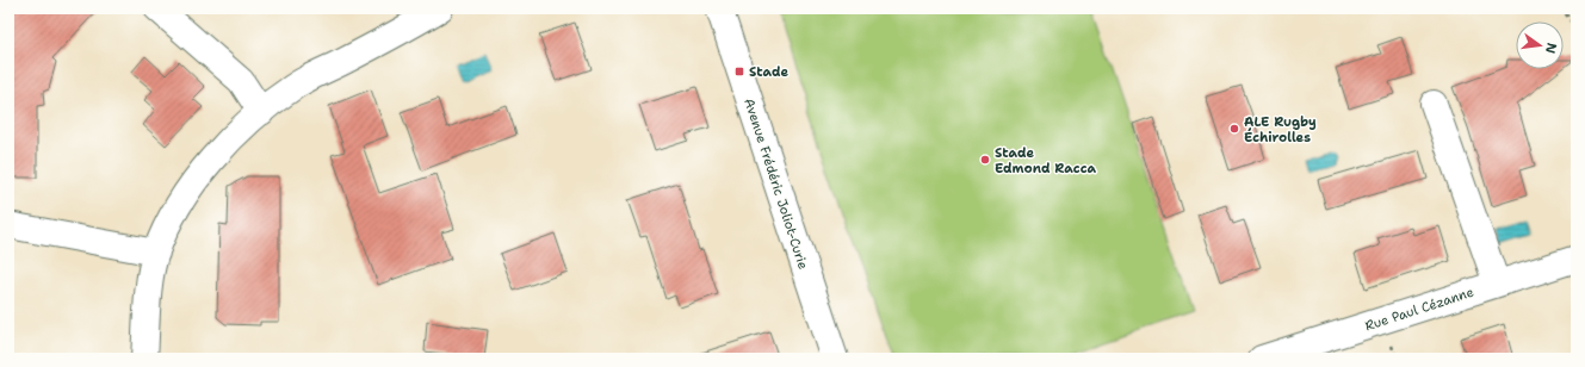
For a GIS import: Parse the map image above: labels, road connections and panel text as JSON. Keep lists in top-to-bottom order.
{
  "streets": {
    "street": ["Avenue Frédéric Joliot-Curie", "Rue Paul Cézanne"]
  },
  "places": {
    "transit": ["Stade"],
    "other": ["ALE Rugby Échirolles", "Stade Edmond Racca"]
  },
  "north": "right"
}
